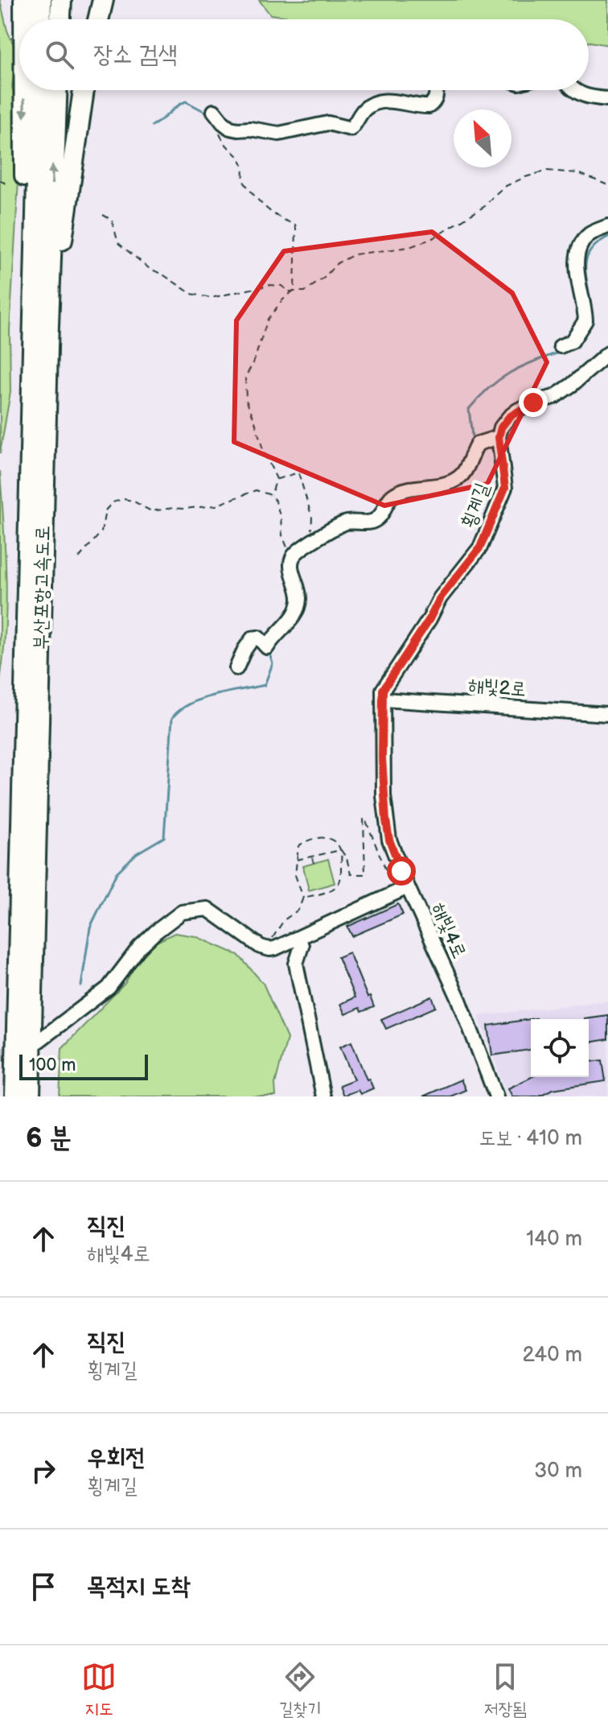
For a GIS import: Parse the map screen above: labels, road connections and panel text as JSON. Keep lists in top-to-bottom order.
{
  "streets": {
    "highway": ["부산포항고속도로"],
    "street": ["횡계길", "해빛2로", "해빛4로"]
  },
  "crossings": [
    ["횡계길", "해빛2로"],
    ["횡계길", "해빛4로"],
    ["해빛2로", "해빛4로"]
  ],
  "scale_bar": "100 m",
  "north": "top left",
  "page": {
    "search": "장소 검색",
    "scale": "100 m",
    "heading": ["6 분", "도보 · 410 m"],
    "list": [
      ["직진", "해빛4로", "140 m"],
      ["직진", "횡계길", "240 m"],
      ["우회전", "횡계길", "30 m"],
      "목적지 도착"
    ],
    "nav": ["지도", "길찾기", "저장됨"]
  }
}
